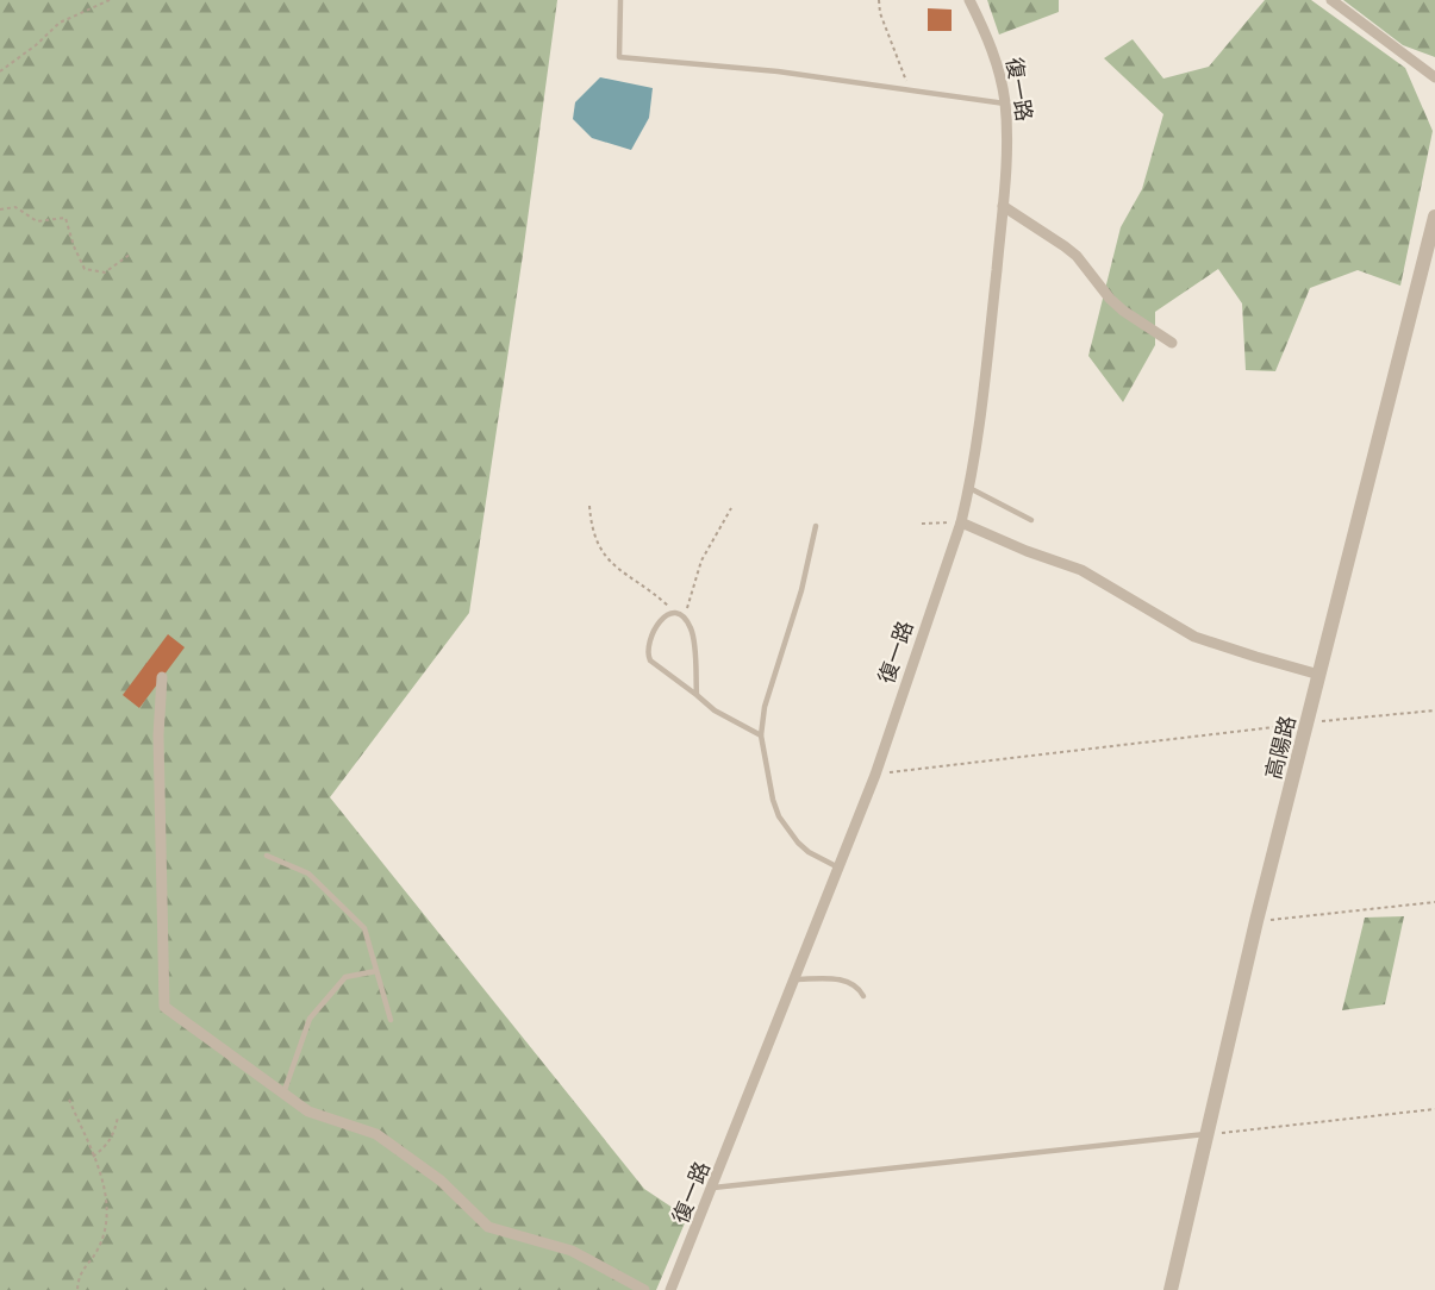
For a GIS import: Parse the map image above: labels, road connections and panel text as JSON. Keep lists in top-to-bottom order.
{
  "streets": {
    "street": ["復一路", "高陽路"]
  }
}
